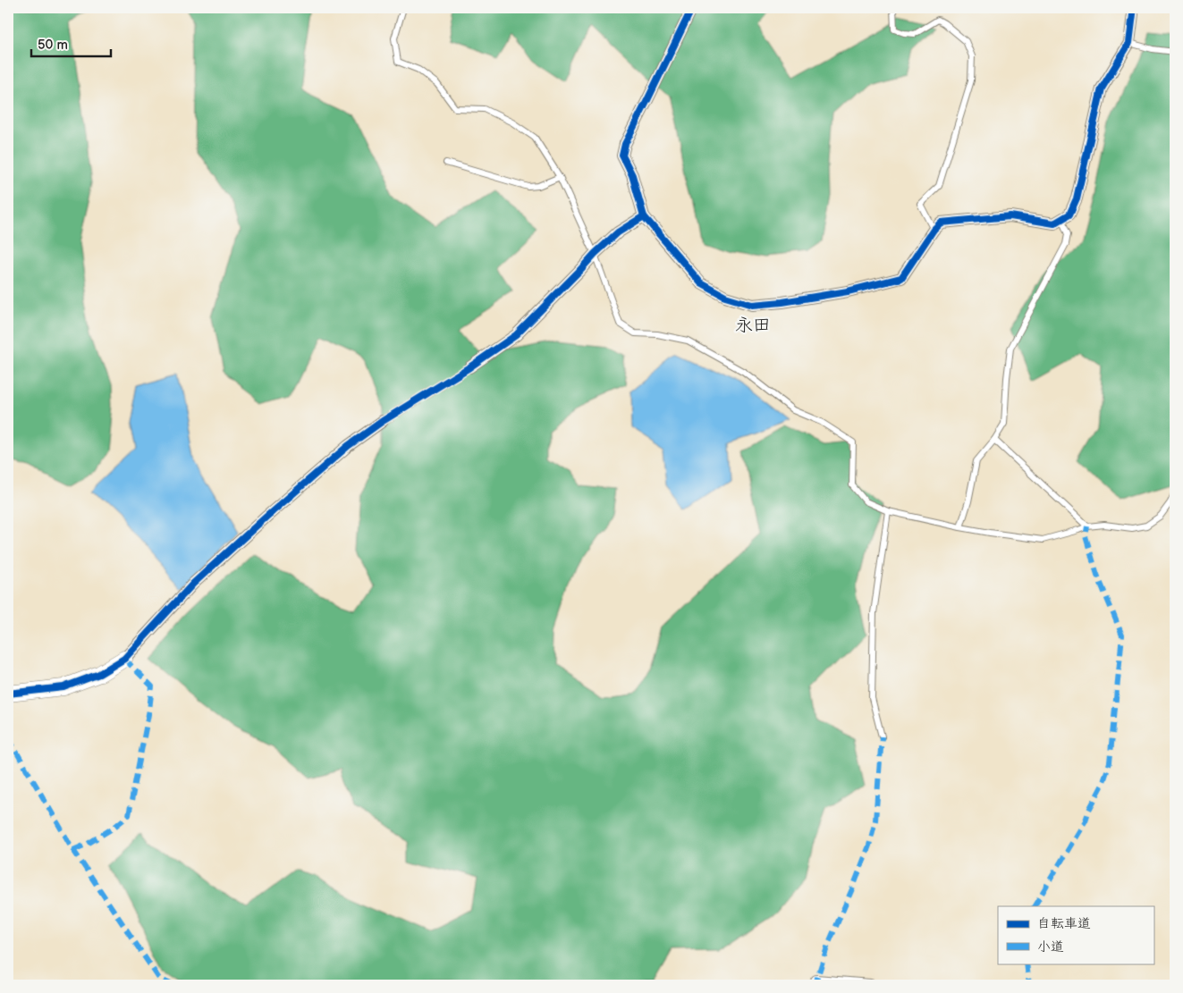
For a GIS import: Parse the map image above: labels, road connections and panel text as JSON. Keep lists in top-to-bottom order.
{
  "districts": ["永田"],
  "legend": ["自転車道", "小道"],
  "scale_bar": "50 m"
}
